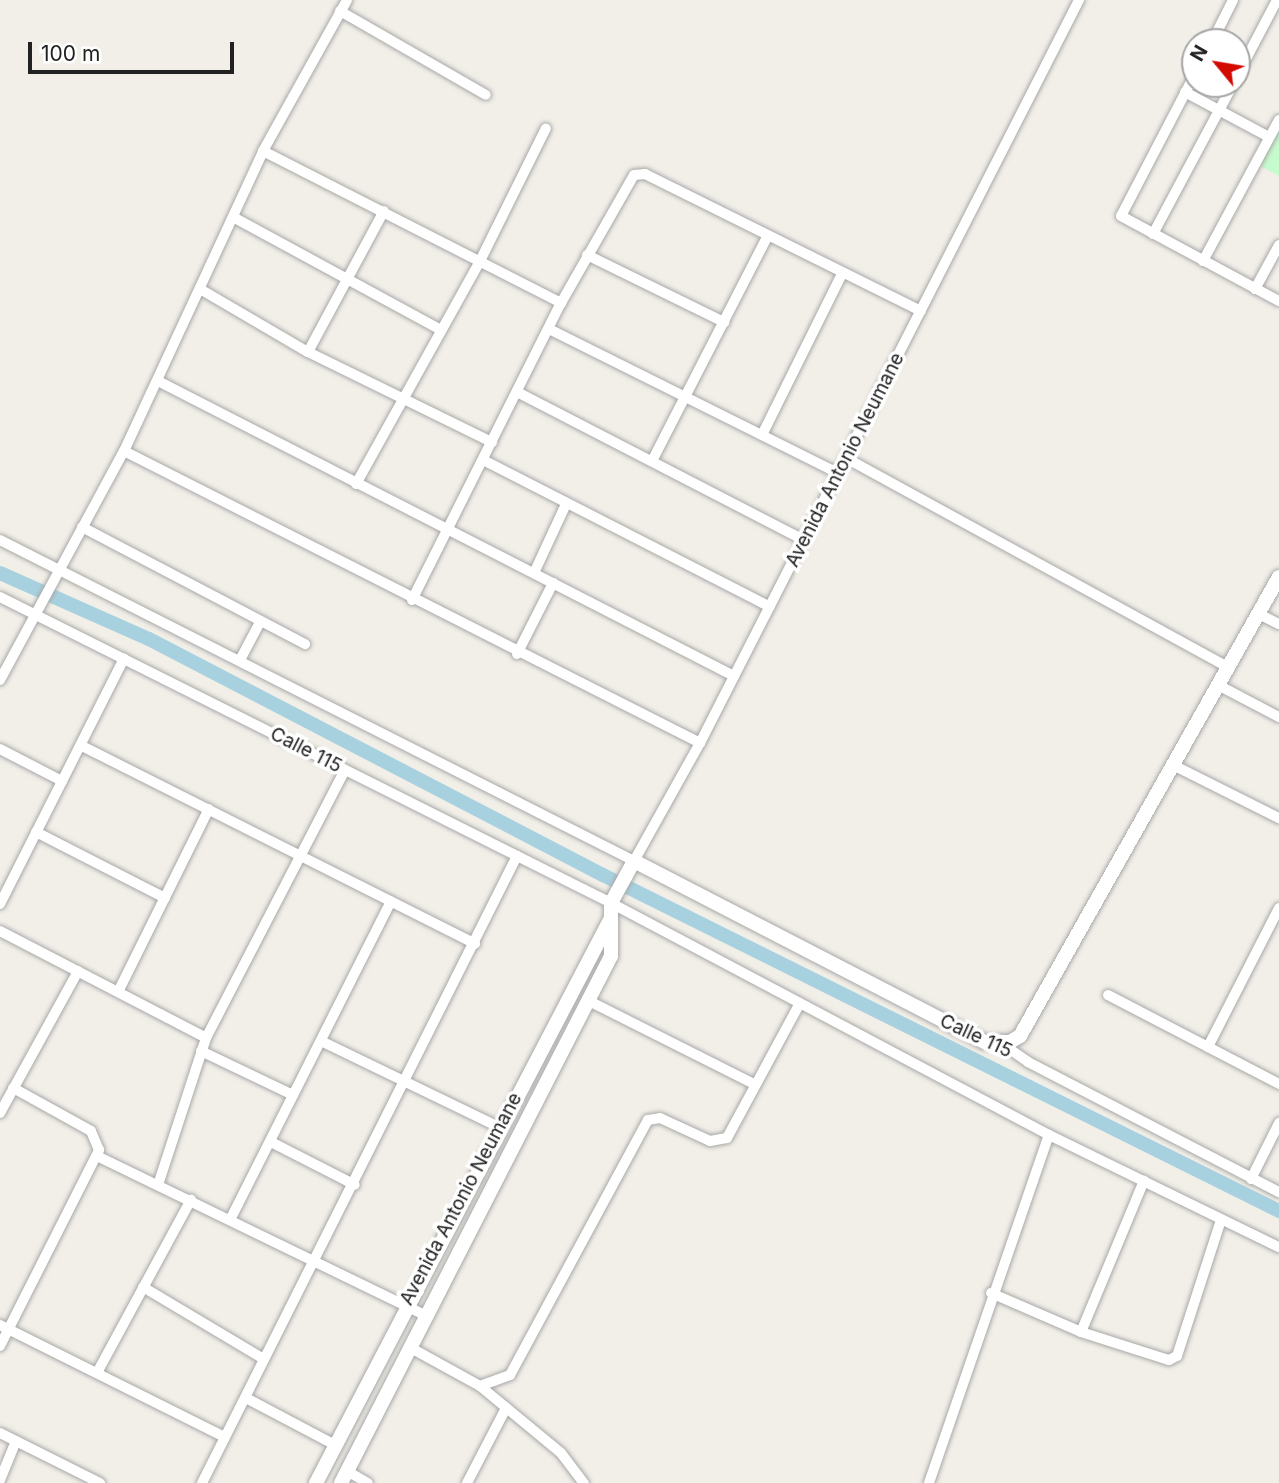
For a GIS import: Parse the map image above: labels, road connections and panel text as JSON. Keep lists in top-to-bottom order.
{
  "streets": {
    "street": ["Avenida Antonio Neumane", "Calle 115"]
  },
  "crossings": [
    ["Avenida Antonio Neumane", "Calle 115"]
  ],
  "scale_bar": "100 m",
  "north": "top left"
}
